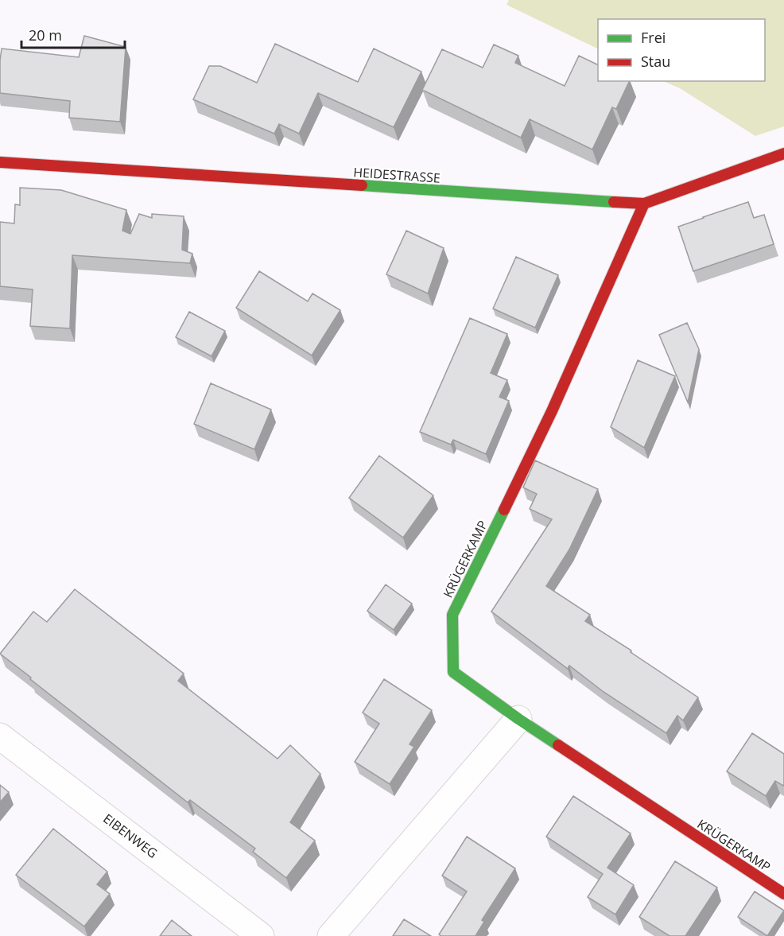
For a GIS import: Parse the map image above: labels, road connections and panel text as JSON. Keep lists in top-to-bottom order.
{
  "streets": {
    "street": ["HEIDESTRASSE", "KRÜGERKAMP", "EIBENWEG"]
  },
  "crossings": [
    ["HEIDESTRASSE", "KRÜGERKAMP"]
  ],
  "legend": ["Frei", "Stau"],
  "scale_bar": "20 m"
}
